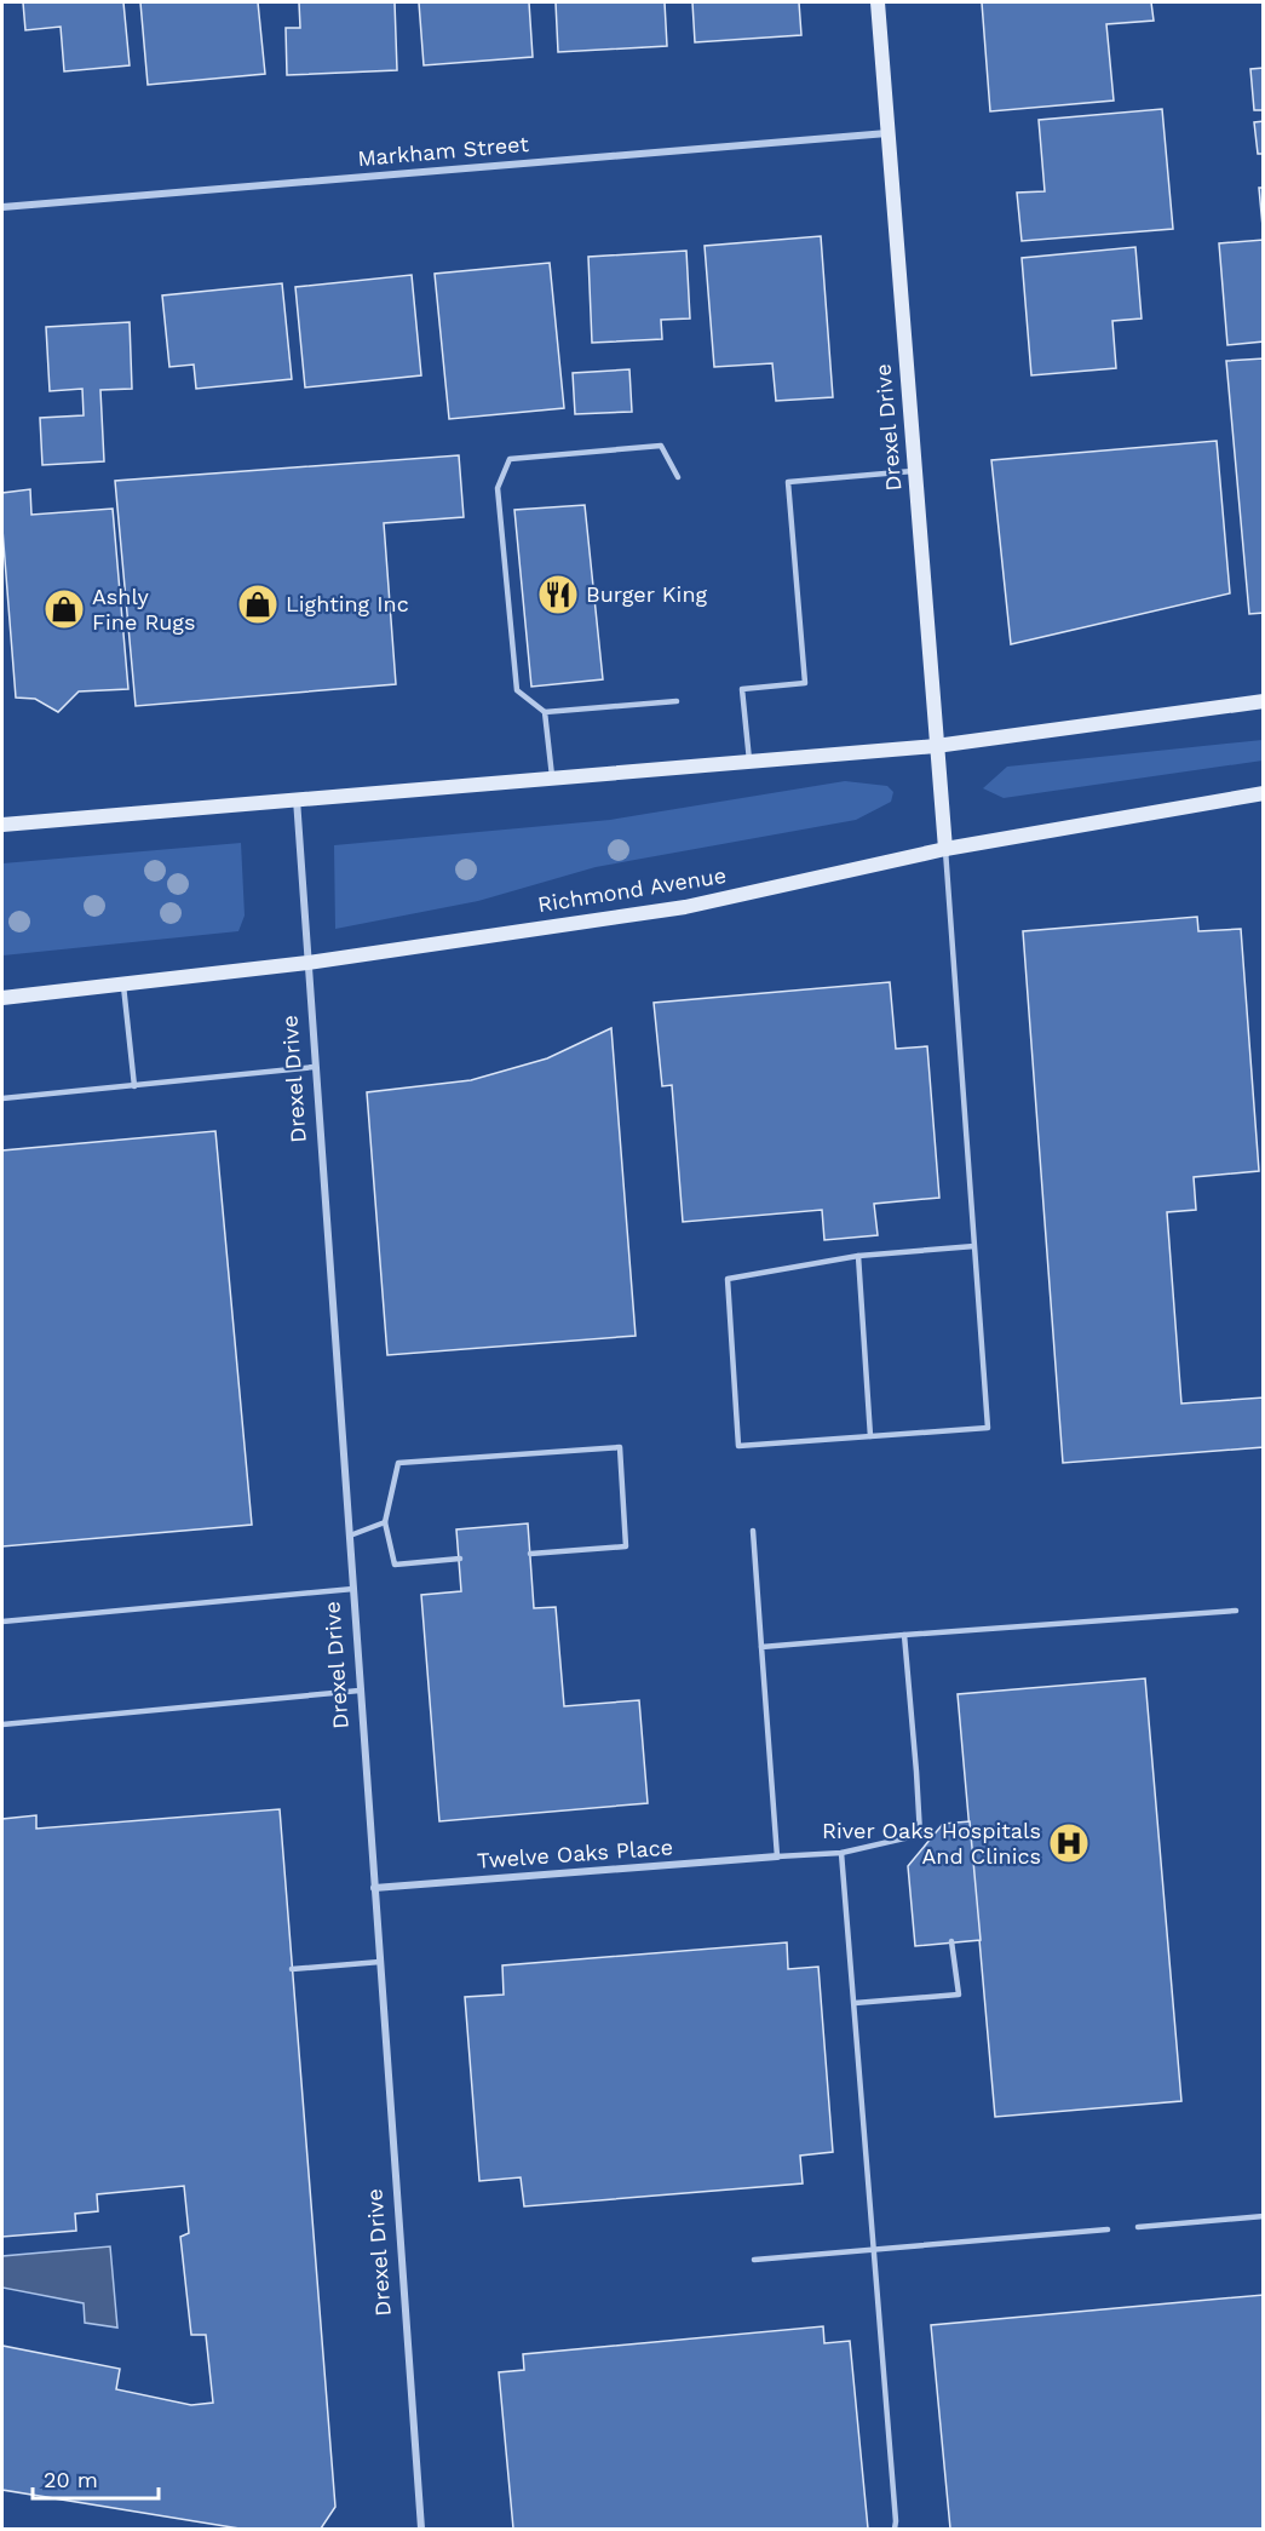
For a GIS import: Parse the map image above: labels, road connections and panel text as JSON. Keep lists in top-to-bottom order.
{
  "streets": {
    "main road": ["Drexel Drive", "Richmond Avenue"],
    "street": ["Markham Street", "Twelve Oaks Place"]
  },
  "crossings": [
    ["Markham Street", "Drexel Drive"],
    ["Drexel Drive", "Richmond Avenue"],
    ["Drexel Drive", "Twelve Oaks Place"]
  ],
  "places": {
    "restaurant": ["Burger King"],
    "shop": ["Lighting Inc", "Ashly Fine Rugs"],
    "hospital": ["River Oaks Hospitals And Clinics"]
  },
  "scale_bar": "20 m"
}
